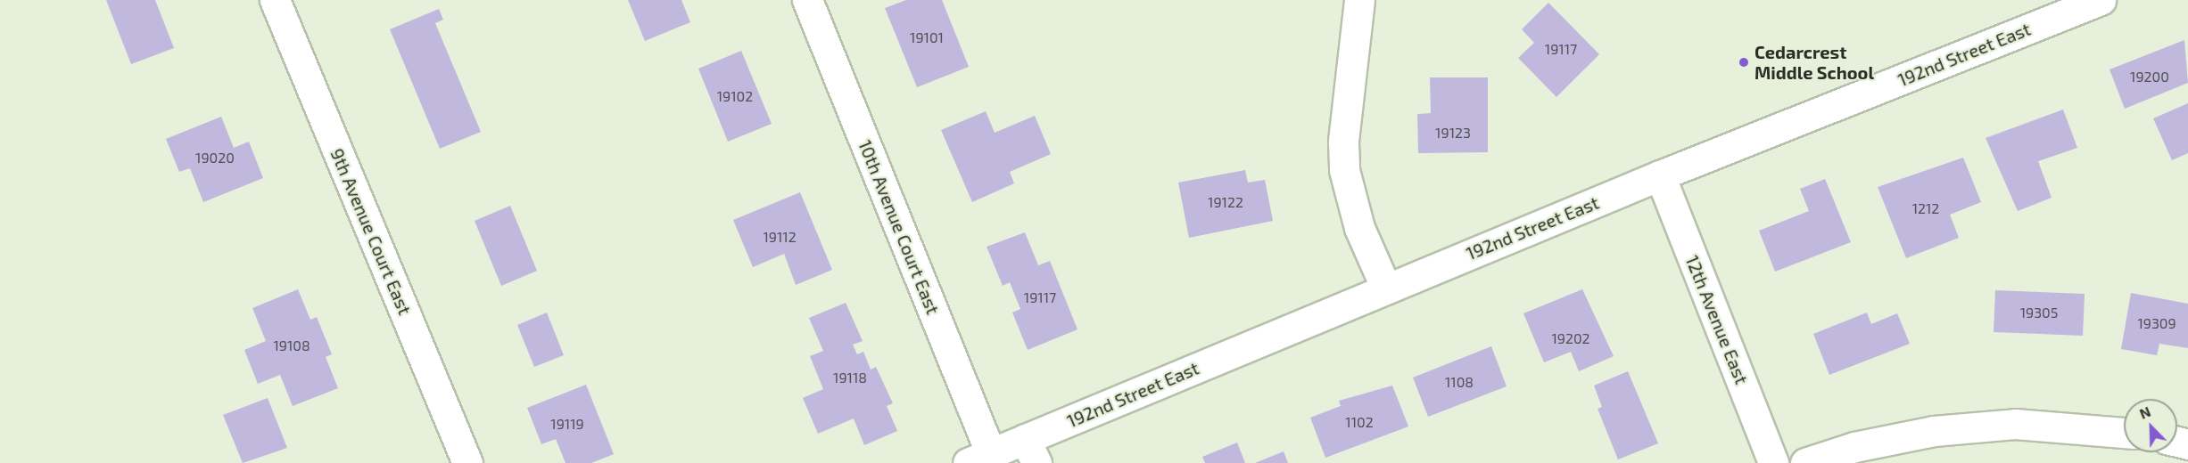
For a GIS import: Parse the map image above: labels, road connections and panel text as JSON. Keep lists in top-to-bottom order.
{
  "streets": {
    "street": [
      "192nd Street East",
      "10th Avenue Court East",
      "9th Avenue Court East",
      "12th Avenue East"
    ]
  },
  "crossings": [
    ["192nd Street East", "10th Avenue Court East"],
    ["192nd Street East", "12th Avenue East"]
  ],
  "places": ["Cedarcrest Middle School"],
  "house_numbers": [
    "19101",
    "19117",
    "19200",
    "19102",
    "19123",
    "19020",
    "19122",
    "1212",
    "19112",
    "19117",
    "19305",
    "19309",
    "19202",
    "19108",
    "19118",
    "1108",
    "1102",
    "19119"
  ],
  "north": "top left"
}
